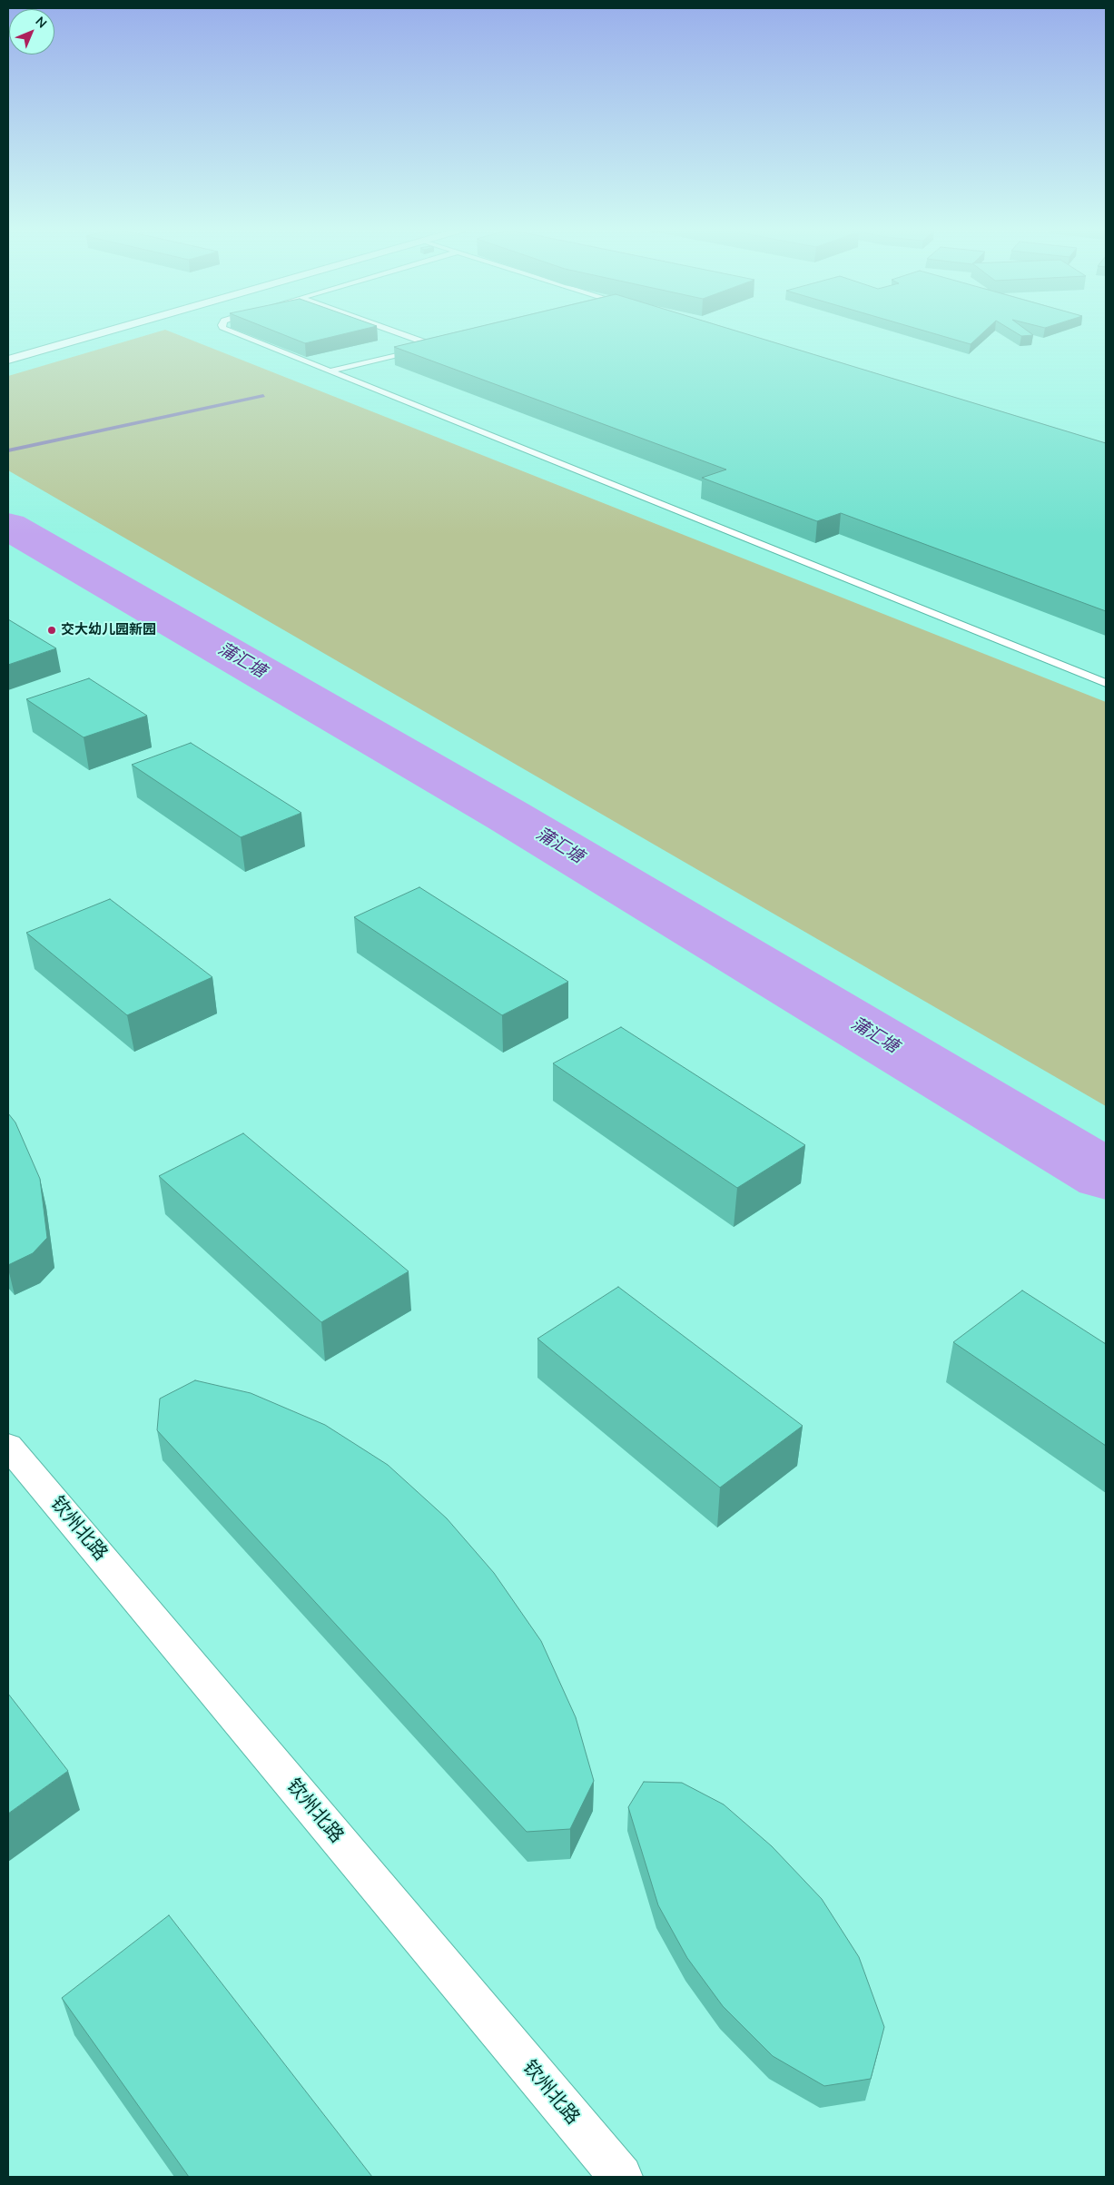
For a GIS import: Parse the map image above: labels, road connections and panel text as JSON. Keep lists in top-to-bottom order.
{
  "streets": {
    "main road": ["钦州北路"]
  },
  "water": ["蒲汇塘"],
  "places": ["交大幼儿园新园"],
  "north": "top right"
}
